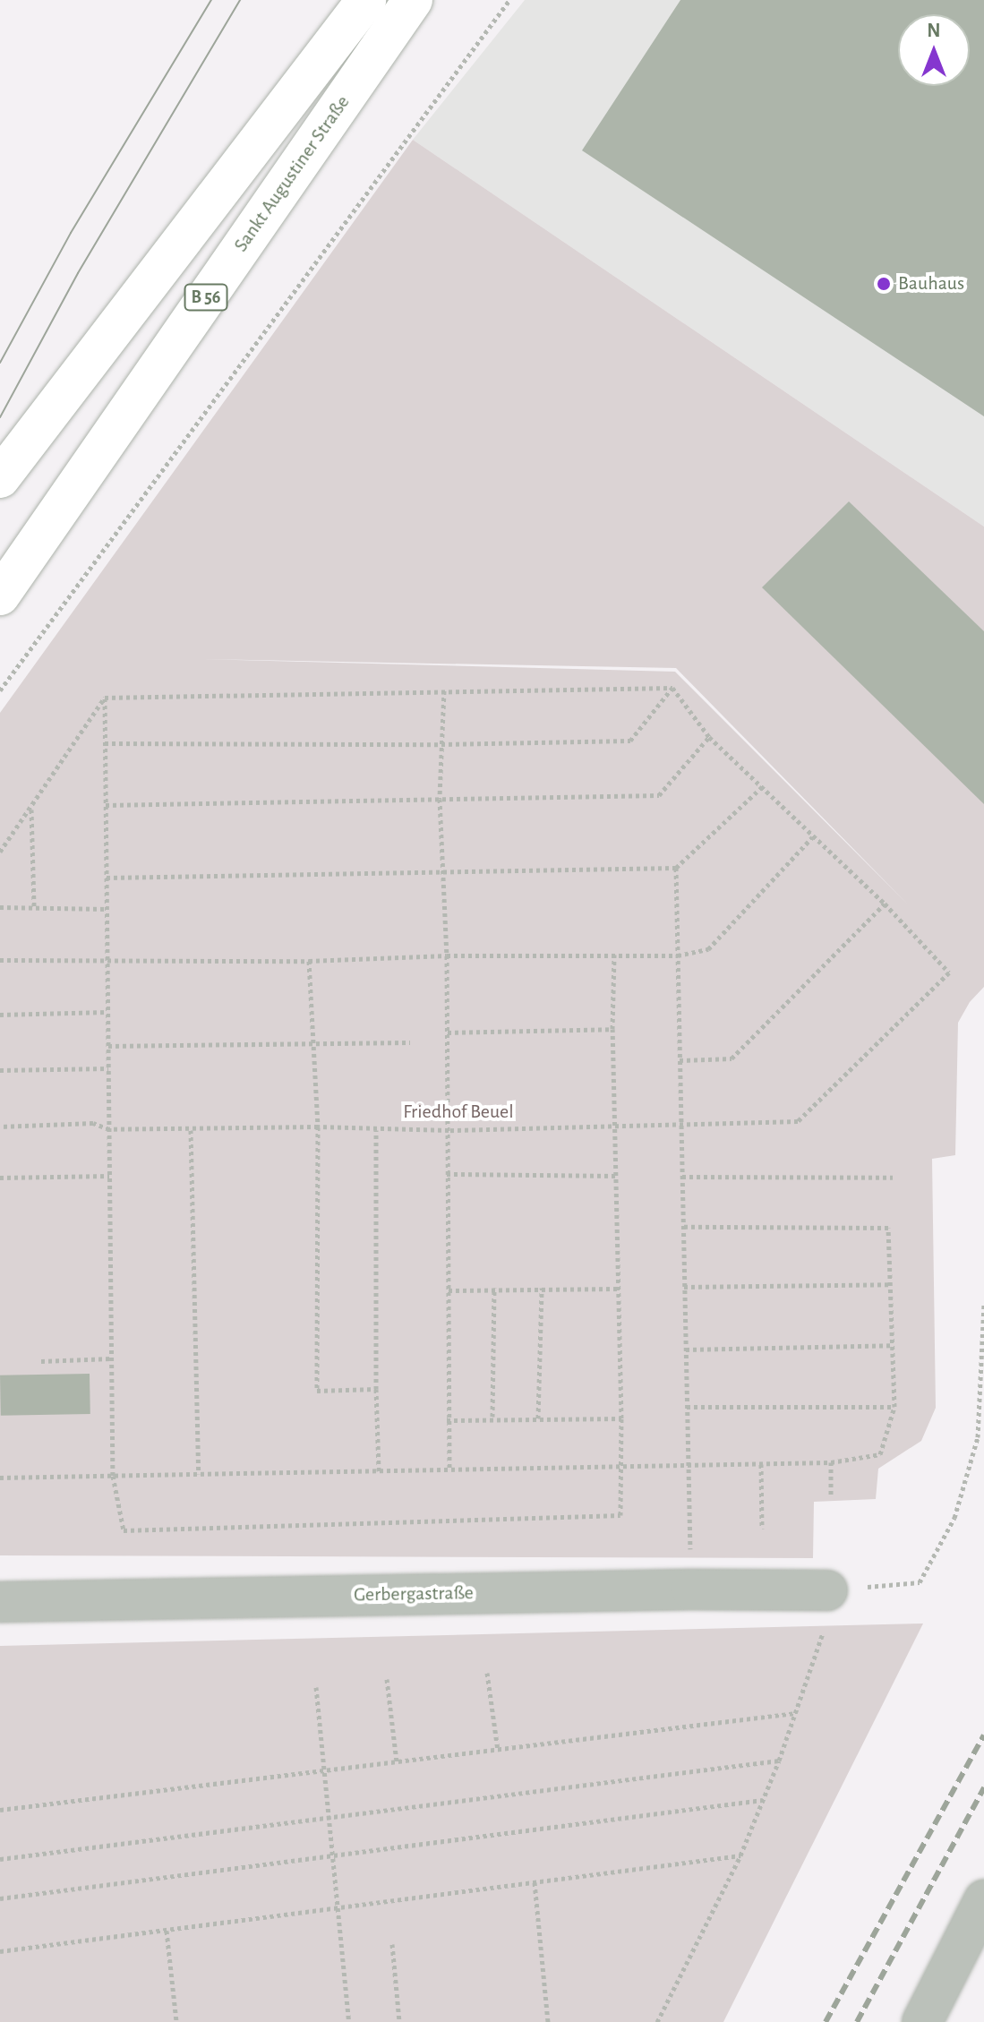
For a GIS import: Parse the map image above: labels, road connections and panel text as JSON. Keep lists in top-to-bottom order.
{
  "streets": {
    "main road": ["Sankt Augustiner Straße", "B 56"],
    "lane": ["Gerbergastraße"]
  },
  "parks": ["Friedhof Beuel"],
  "places": ["Bauhaus"],
  "north": "top"
}
